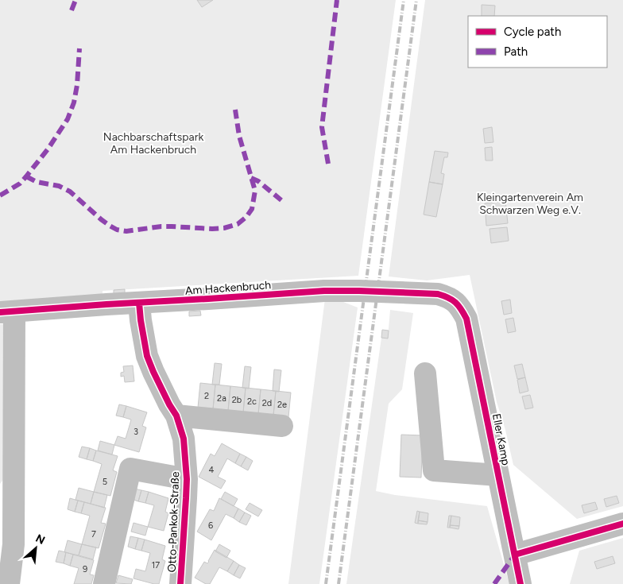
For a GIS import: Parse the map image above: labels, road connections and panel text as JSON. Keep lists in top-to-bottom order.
{
  "streets": {
    "street": ["Am Hackenbruch", "Eller Kamp", "Otto-Pankok-Straße"]
  },
  "crossings": [
    ["Am Hackenbruch", "Eller Kamp"],
    ["Am Hackenbruch", "Otto-Pankok-Straße"]
  ],
  "parks": ["Nachbarschaftspark Am Hackenbruch", "Kleingartenverein Am Schwarzen Weg e.V."],
  "house_numbers": [
    "2",
    "2a",
    "2b",
    "2c",
    "2d",
    "2e",
    "3",
    "4",
    "5",
    "6",
    "7",
    "17",
    "9"
  ],
  "legend": ["Cycle path", "Path"],
  "north": "top right"
}
